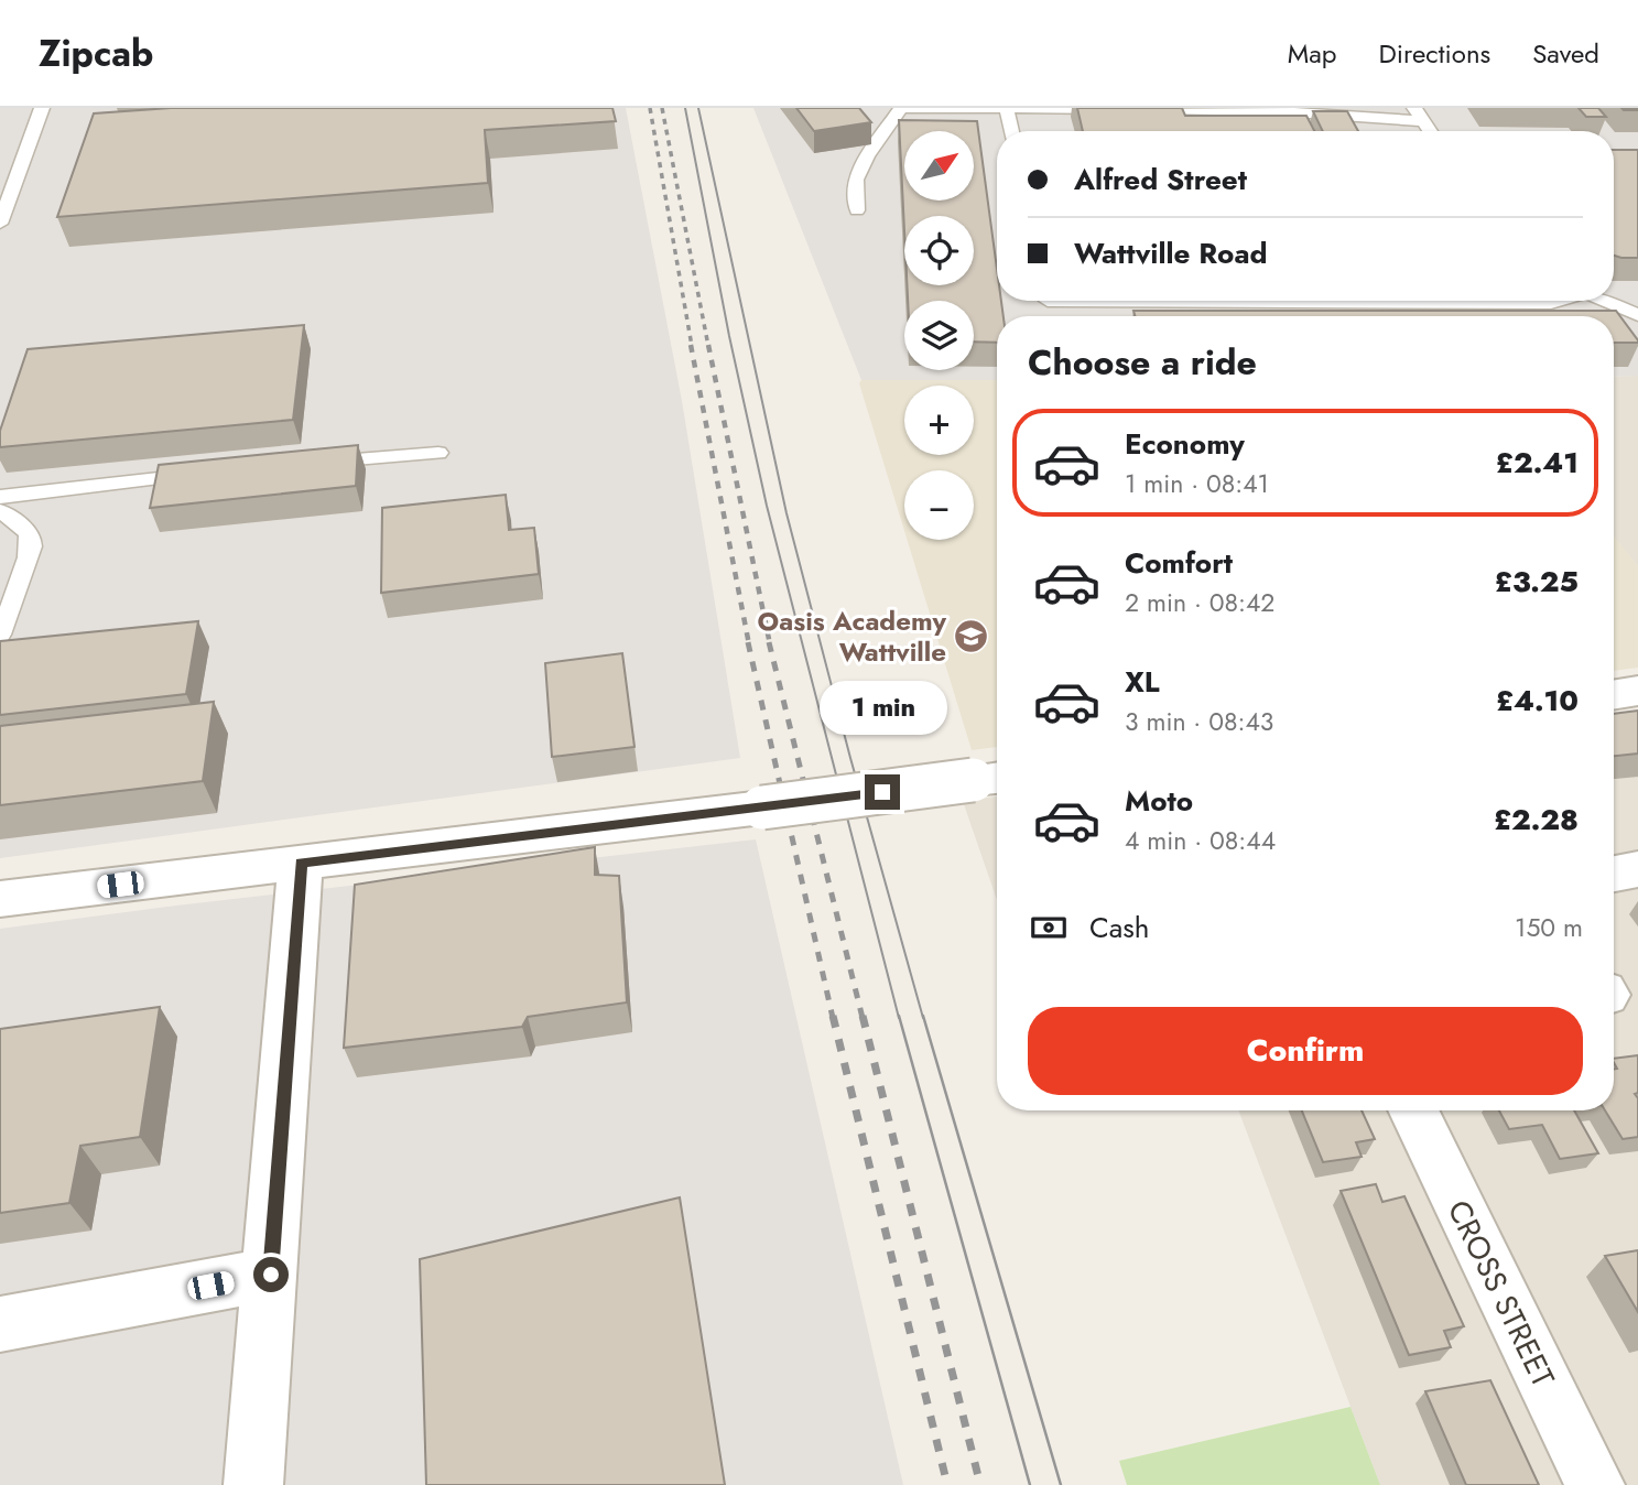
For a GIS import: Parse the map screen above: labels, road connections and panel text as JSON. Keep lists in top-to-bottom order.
{
  "streets": {
    "street": ["CROSS STREET"]
  },
  "places": {
    "school or university": ["Oasis Academy Wattville"]
  },
  "north": "top right",
  "page": {
    "header": "Zipcab",
    "nav": ["Map", "Directions", "Saved"],
    "map_buttons": ["+", "−"],
    "banner": ["Alfred Street", "Wattville Road"],
    "heading": "Choose a ride",
    "list": [
      {
        "name": "Economy",
        "note": "1 min · 08:41",
        "value": "£2.41"
      },
      {
        "name": "Comfort",
        "note": "2 min · 08:42",
        "value": "£3.25"
      },
      {
        "name": "XL",
        "note": "3 min · 08:43",
        "value": "£4.10"
      },
      {
        "name": "Moto",
        "note": "4 min · 08:44",
        "value": "£2.28"
      }
    ],
    "bubble": "1 min",
    "pay": ["Cash", "150 m"],
    "buttons": "Confirm"
  }
}
